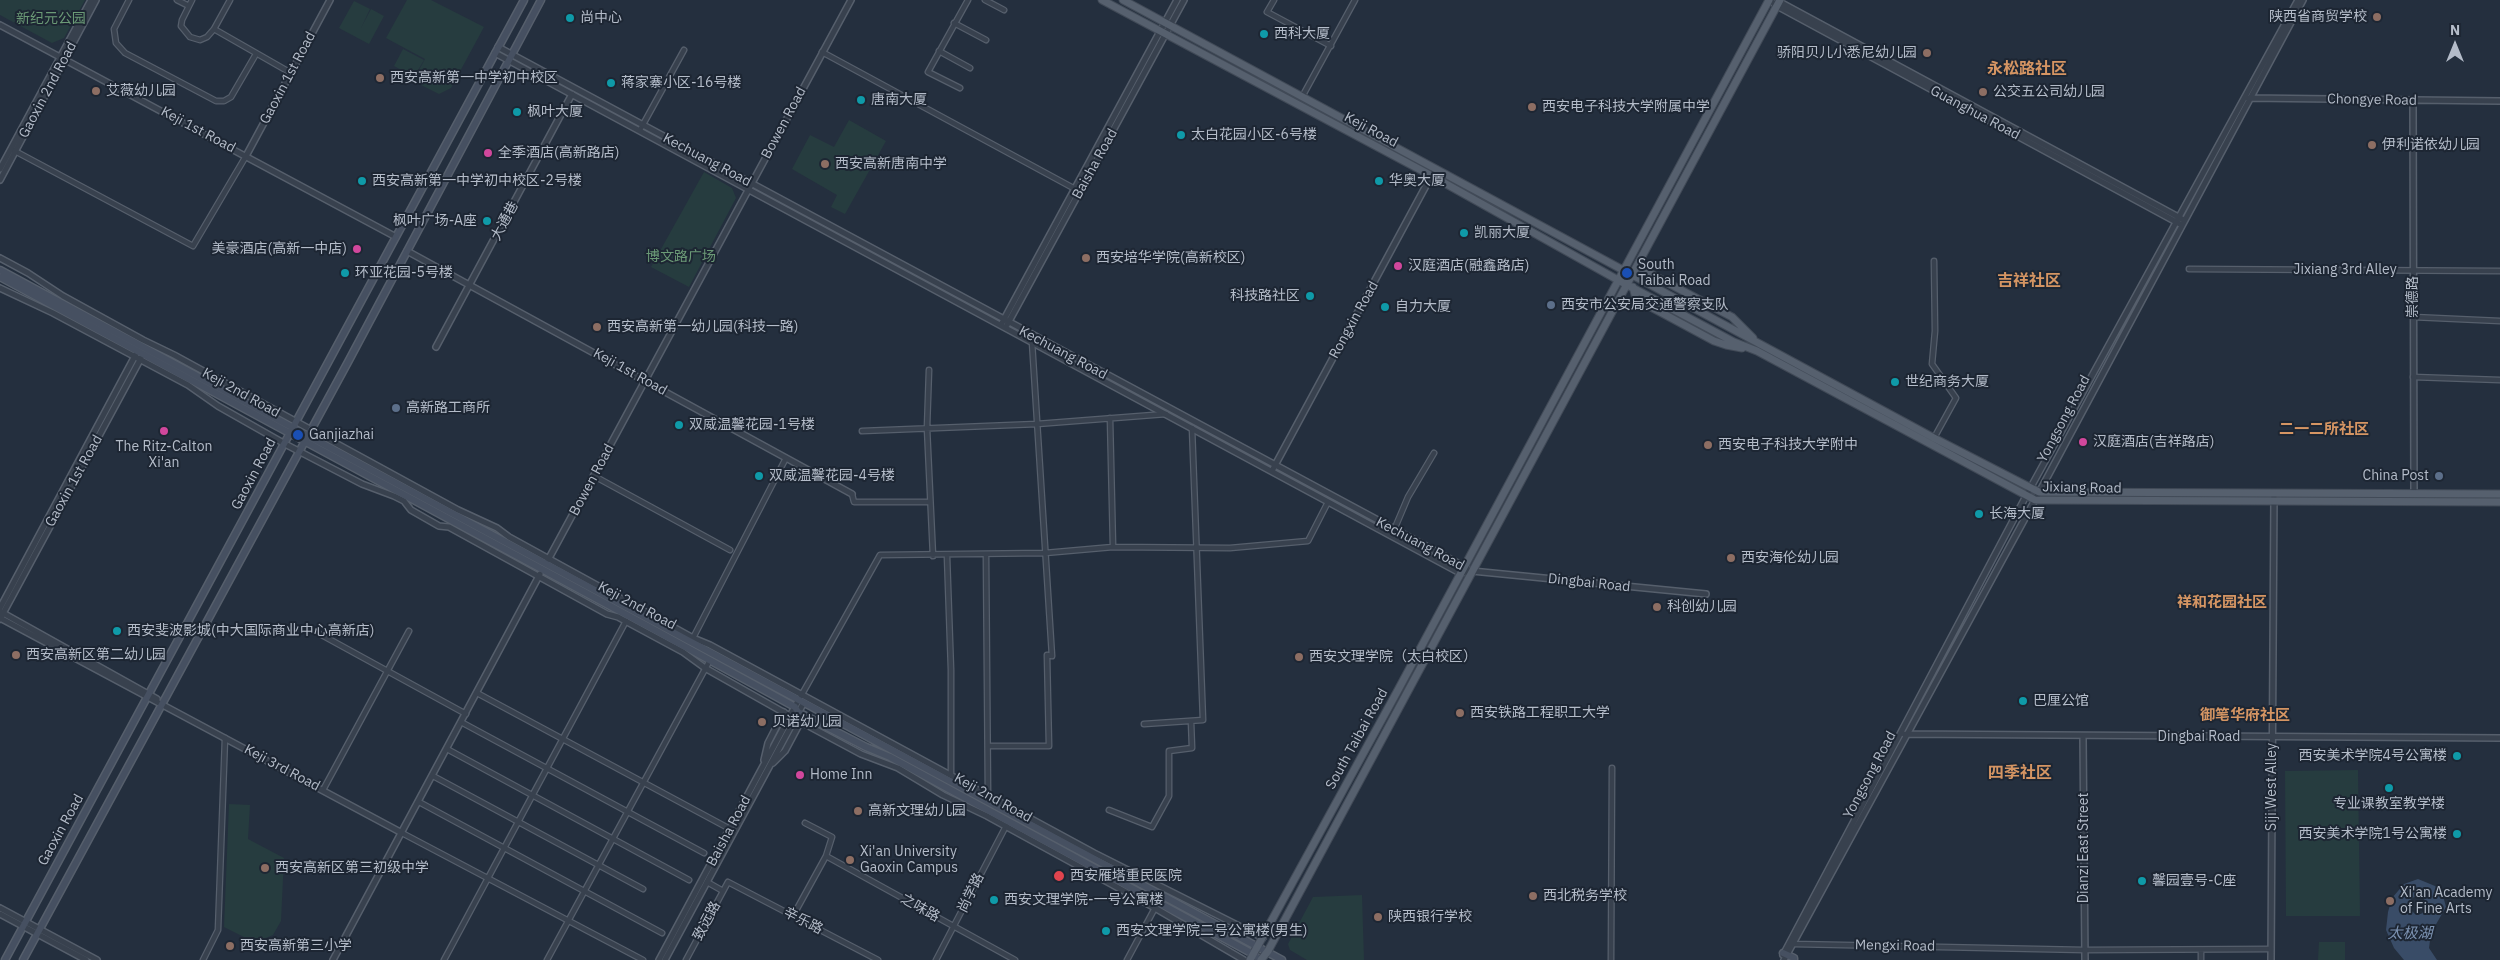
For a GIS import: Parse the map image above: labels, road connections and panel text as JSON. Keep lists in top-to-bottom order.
{
  "streets": {
    "main road": [
      "Keji Road",
      "Keji 2nd Road",
      "Yongsong Road",
      "Gaoxin Road",
      "Jixiang Road",
      "South Taibai Road"
    ],
    "street": [
      "Gaoxin 1st Road",
      "Gaoxin 2nd Road",
      "Chongye Road",
      "Guanghua Road",
      "Bowen Road",
      "Keji 1st Road",
      "Kechuang Road",
      "Baisha Road",
      "大通巷",
      "Jixiang 3rd Alley",
      "崇德路",
      "Rongxin Road",
      "Dingbai Road",
      "Keji 3rd Road",
      "Siji West Alley",
      "Dianzi East Street",
      "尚学路",
      "之味路",
      "致远路",
      "辛乐路",
      "Mengxi Road"
    ]
  },
  "crossings": [
    ["Gaoxin 1st Road", "Keji 1st Road"],
    ["Gaoxin 1st Road", "Keji 2nd Road"],
    ["Gaoxin 1st Road", "Keji 3rd Road"],
    ["Gaoxin 2nd Road", "Keji 1st Road"],
    ["Chongye Road", "崇德路"],
    ["Chongye Road", "Yongsong Road"],
    ["Guanghua Road", "Yongsong Road"],
    ["Guanghua Road", "South Taibai Road"],
    ["Bowen Road", "Keji 1st Road"],
    ["Bowen Road", "Kechuang Road"],
    ["Bowen Road", "Keji 2nd Road"],
    ["Bowen Road", "Keji 3rd Road"],
    ["Keji 1st Road", "大通巷"],
    ["Keji 1st Road", "Gaoxin Road"],
    ["Keji Road", "Baisha Road"],
    ["Keji Road", "Rongxin Road"],
    ["Keji Road", "Jixiang Road"],
    ["Keji Road", "South Taibai Road"],
    ["Kechuang Road", "Baisha Road"],
    ["Kechuang Road", "大通巷"],
    ["Kechuang Road", "Rongxin Road"],
    ["Kechuang Road", "Gaoxin Road"],
    ["Kechuang Road", "Dingbai Road"],
    ["Kechuang Road", "South Taibai Road"],
    ["Baisha Road", "Keji 2nd Road"],
    ["Jixiang 3rd Alley", "崇德路"],
    ["崇德路", "Jixiang Road"],
    ["Keji 2nd Road", "Gaoxin Road"],
    ["Keji 2nd Road", "South Taibai Road"],
    ["Yongsong Road", "Jixiang Road"],
    ["Yongsong Road", "Dingbai Road"],
    ["Yongsong Road", "Mengxi Road"],
    ["Gaoxin Road", "Keji 3rd Road"],
    ["Jixiang Road", "South Taibai Road"],
    ["Jixiang Road", "Siji West Alley"],
    ["Dingbai Road", "South Taibai Road"],
    ["Dingbai Road", "Siji West Alley"],
    ["Dingbai Road", "Dianzi East Street"],
    ["Siji West Alley", "Mengxi Road"],
    ["Dianzi East Street", "Mengxi Road"],
    ["尚学路", "之味路"],
    ["致远路", "辛乐路"]
  ],
  "districts": [
    "永松路社区",
    "吉祥社区",
    "二一二所社区",
    "祥和花园社区",
    "御笔华府社区",
    "四季社区"
  ],
  "water": ["太极湖"],
  "parks": ["新纪元公园", "博文路广场"],
  "places": [
    "陕西省商贸学校",
    "尚中心",
    "西科大厦",
    "骄阳贝儿小悉尼幼儿园",
    "西安高新第一中学初中校区",
    "蒋家寨小区-16号楼",
    "艾薇幼儿园",
    "公交五公司幼儿园",
    "唐南大厦",
    "西安电子科技大学附属中学",
    "枫叶大厦",
    "太白花园小区-6号楼",
    "伊利诺依幼儿园",
    "全季酒店(高新路店)",
    "西安高新唐南中学",
    "西安高新第一中学初中校区-2号楼",
    "华奥大厦",
    "枫叶广场-A座",
    "凯丽大厦",
    "美豪酒店(高新一中店)",
    "西安培华学院(高新校区)",
    "汉庭酒店(融鑫路店)",
    "环亚花园-5号楼",
    "South Taibai Road",
    "科技路社区",
    "西安市公安局交通警察支队",
    "自力大厦",
    "西安高新第一幼儿园(科技一路)",
    "世纪商务大厦",
    "高新路工商所",
    "双威温馨花园-1号楼",
    "The Ritz-Calton Xi'an",
    "Ganjiazhai",
    "汉庭酒店(吉祥路店)",
    "西安电子科技大学附中",
    "双威温馨花园-4号楼",
    "China Post",
    "长海大厦",
    "西安海伦幼儿园",
    "科创幼儿园",
    "西安斐波影城(中大国际商业中心高新店)",
    "西安高新区第二幼儿园",
    "西安文理学院（太白校区）",
    "巴厘公馆",
    "西安铁路工程职工大学",
    "贝诺幼儿园",
    "西安美术学院4号公寓楼",
    "Home Inn",
    "专业课教室教学楼",
    "高新文理幼儿园",
    "西安美术学院1号公寓楼",
    "Xi'an University Gaoxin Campus",
    "西安高新区第三初级中学",
    "西安雁塔重民医院",
    "馨园壹号-C座",
    "西北税务学校",
    "西安文理学院-一号公寓楼",
    "Xi'an Academy of Fine Arts",
    "陕西银行学校",
    "西安文理学院二号公寓楼(男生)",
    "西安高新第三小学"
  ],
  "north": "top"
}
